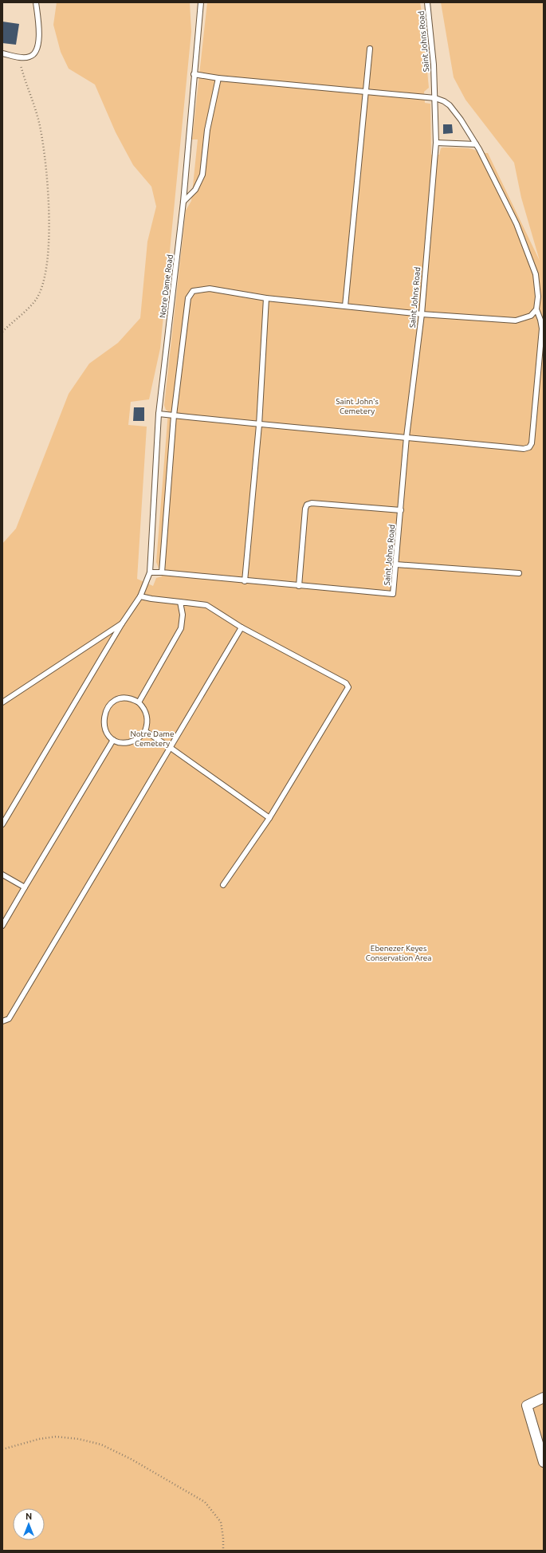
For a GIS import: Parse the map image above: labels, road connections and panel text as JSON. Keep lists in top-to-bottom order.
{
  "streets": {
    "lane": ["Saint Johns Road", "Notre Dame Road"]
  },
  "parks": ["Saint John's Cemetery", "Notre Dame Cemetery", "Ebenezer Keyes Conservation Area"],
  "north": "top"
}
